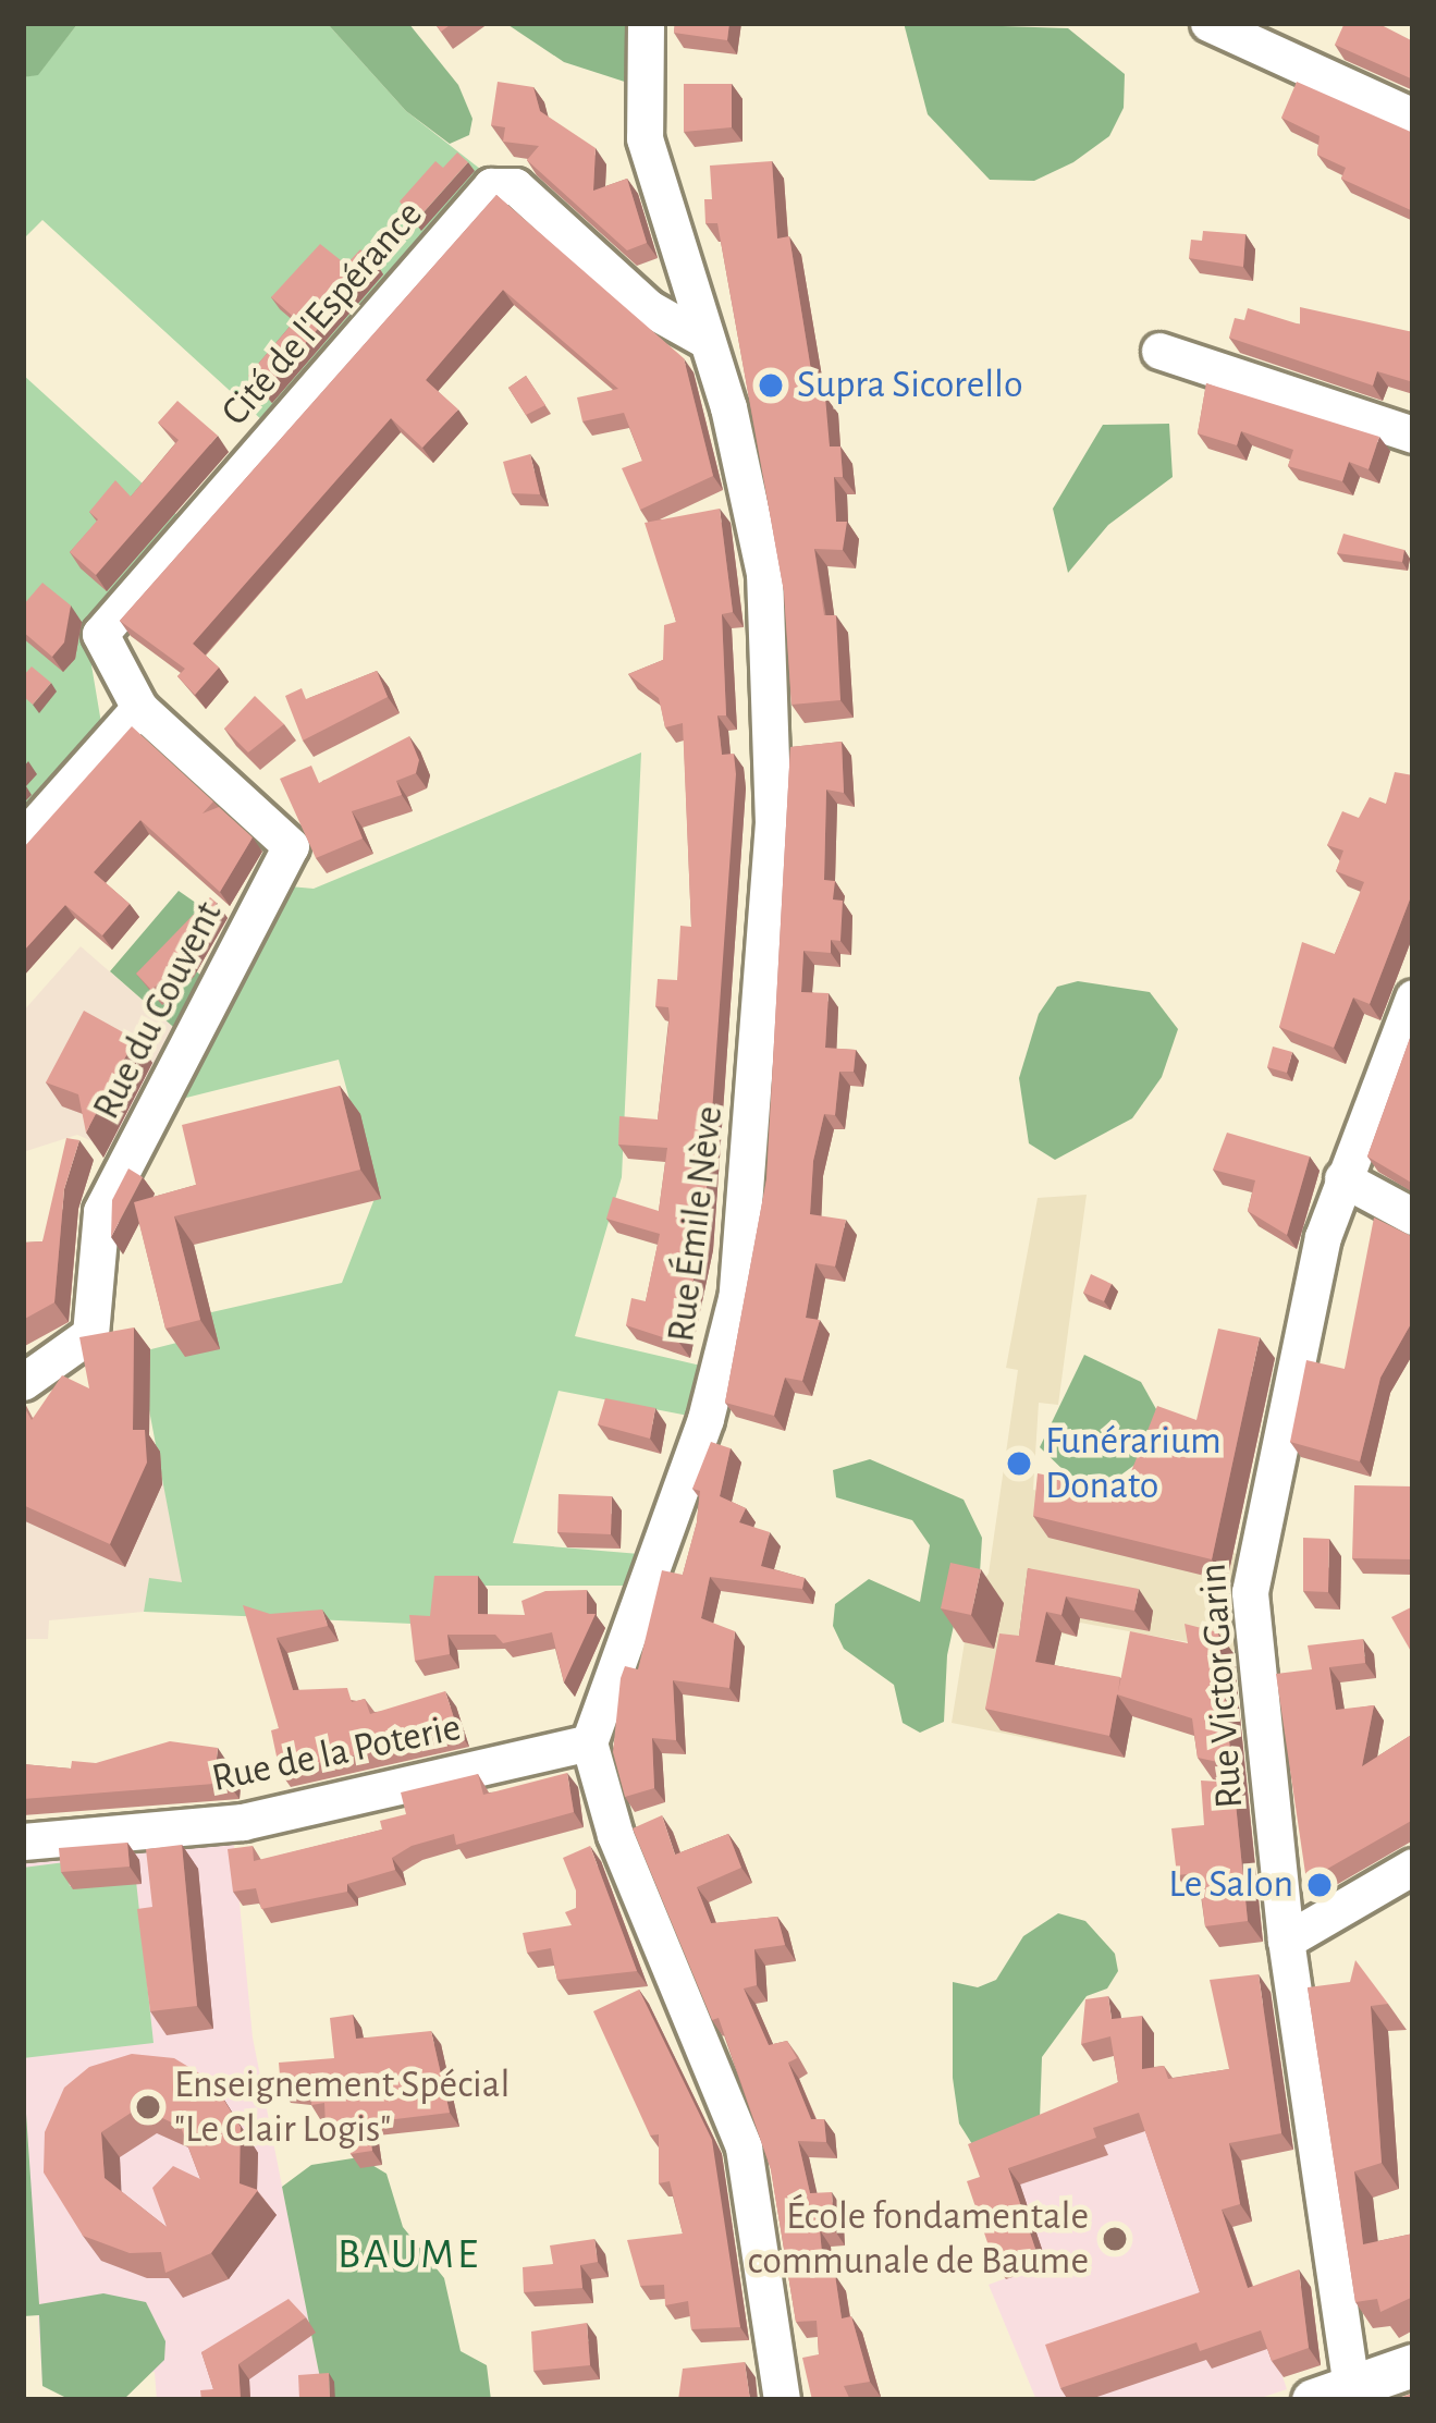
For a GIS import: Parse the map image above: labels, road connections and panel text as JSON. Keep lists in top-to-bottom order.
{
  "streets": {
    "street": [
      "Cité de l'Espérance",
      "Rue du Couvent",
      "Rue Émile Nève",
      "Rue Victor Garin",
      "Rue de la Poterie"
    ]
  },
  "crossings": [
    ["Cité de l'Espérance", "Rue du Couvent"],
    ["Cité de l'Espérance", "Rue Émile Nève"],
    ["Rue Émile Nève", "Rue de la Poterie"]
  ],
  "districts": ["BAUME"],
  "places": [
    "Supra Sicorello",
    "Funérarium Donato",
    "Le Salon",
    "Enseignement Spécial \"Le Clair Logis\"",
    "École fondamentale communale de Baume"
  ]
}
